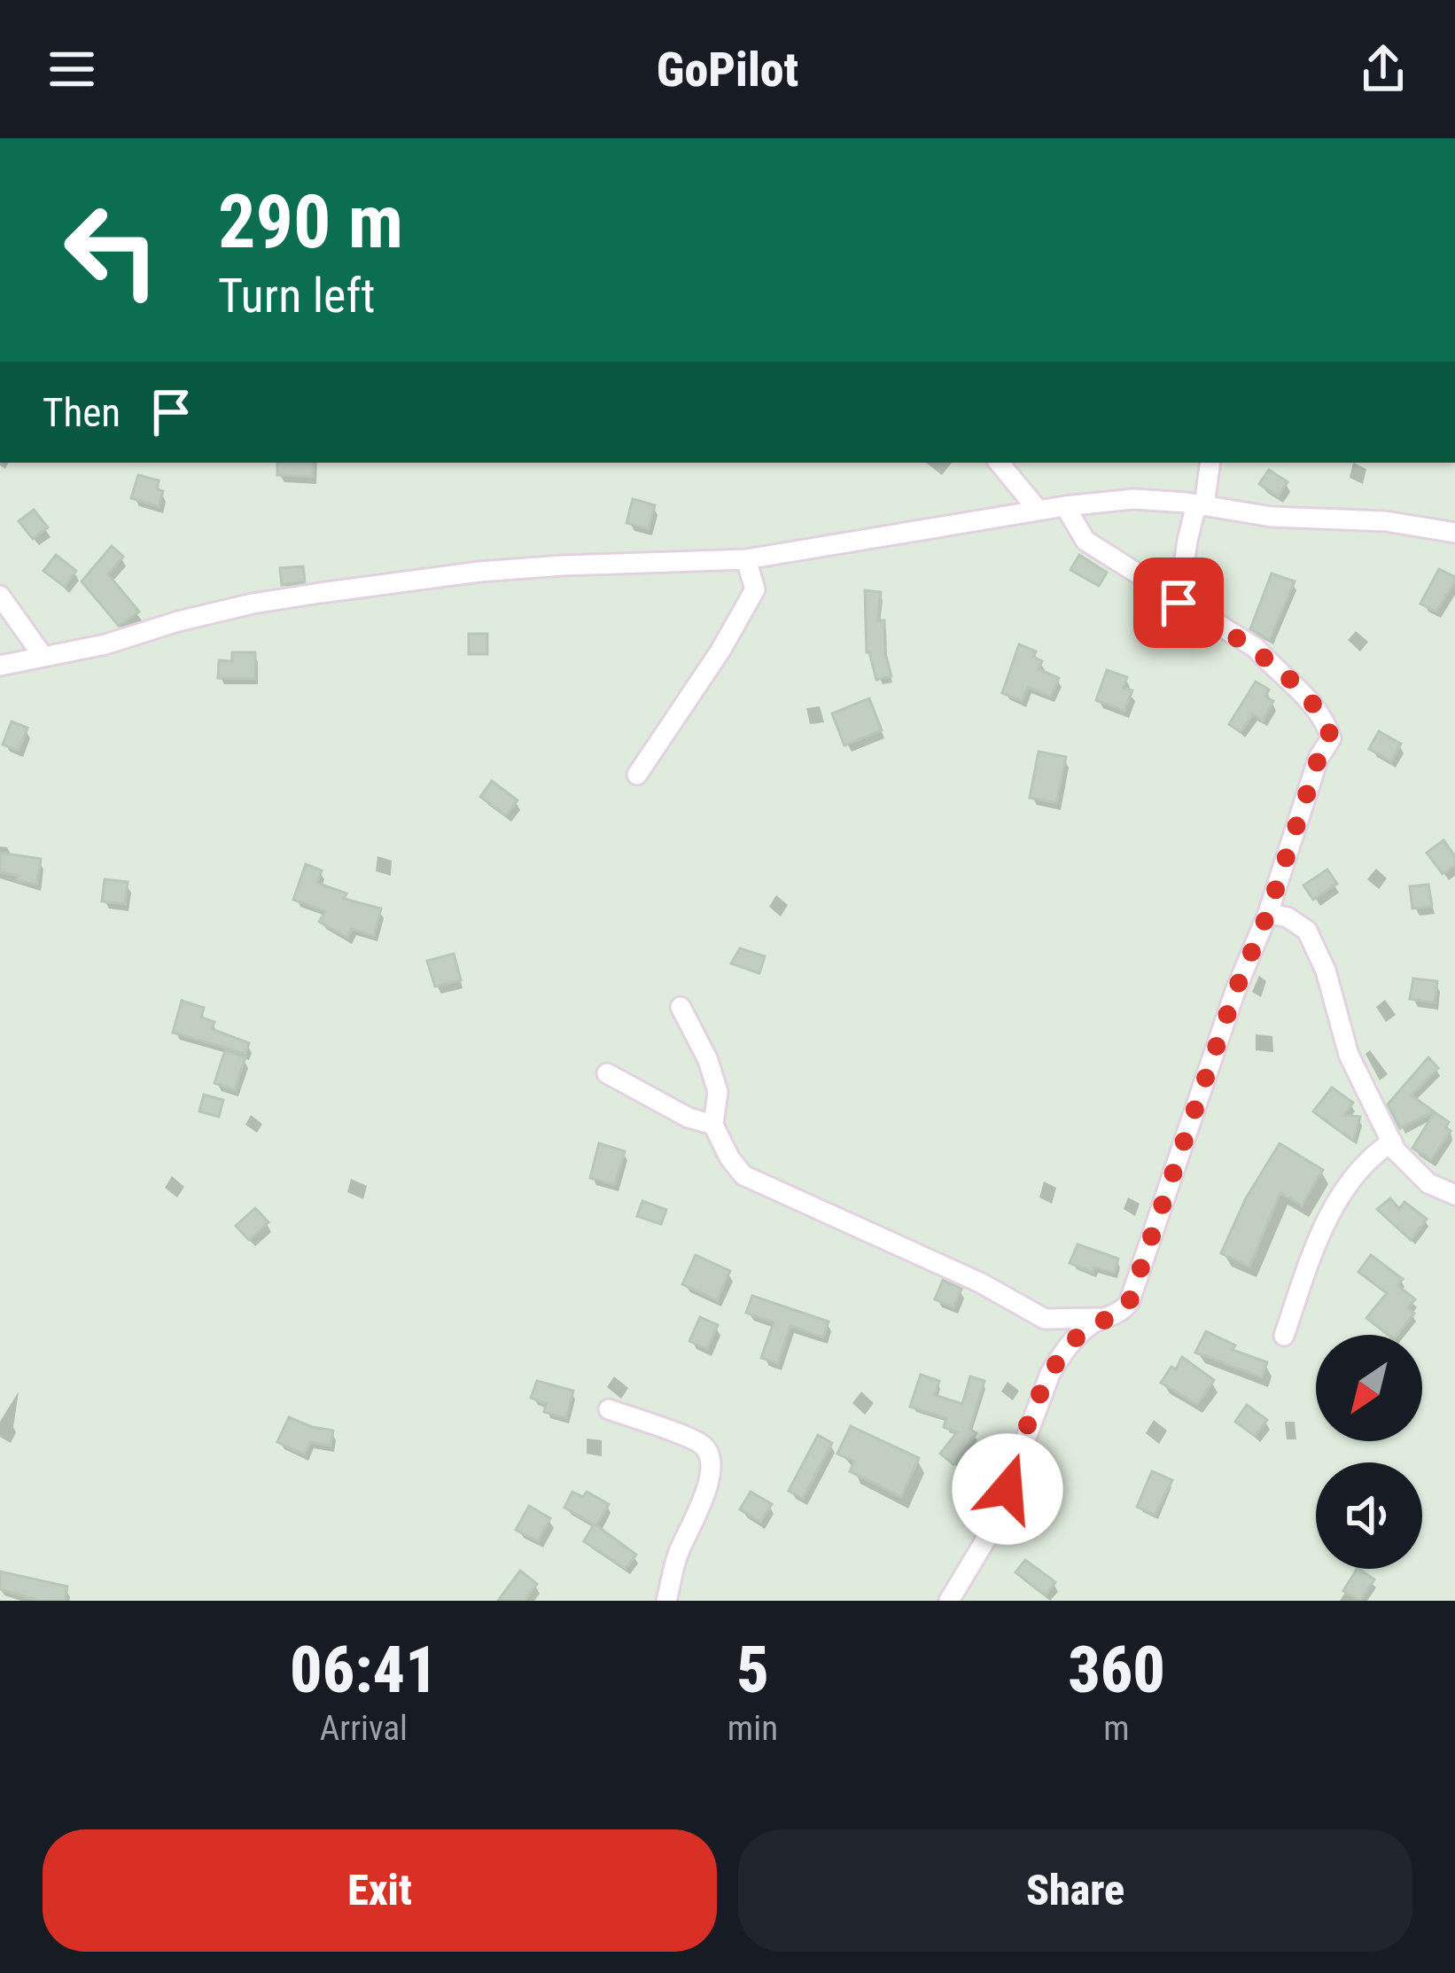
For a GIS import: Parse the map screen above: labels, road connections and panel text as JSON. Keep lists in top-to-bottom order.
{
  "north": "bottom left",
  "page": {
    "header": "GoPilot",
    "turn": ["290 m", "Turn left"],
    "then": "Then",
    "eta": [
      "06:41",
      "Arrival",
      "5",
      "min",
      "360",
      "m"
    ],
    "buttons": ["Exit", "Share"]
  }
}
